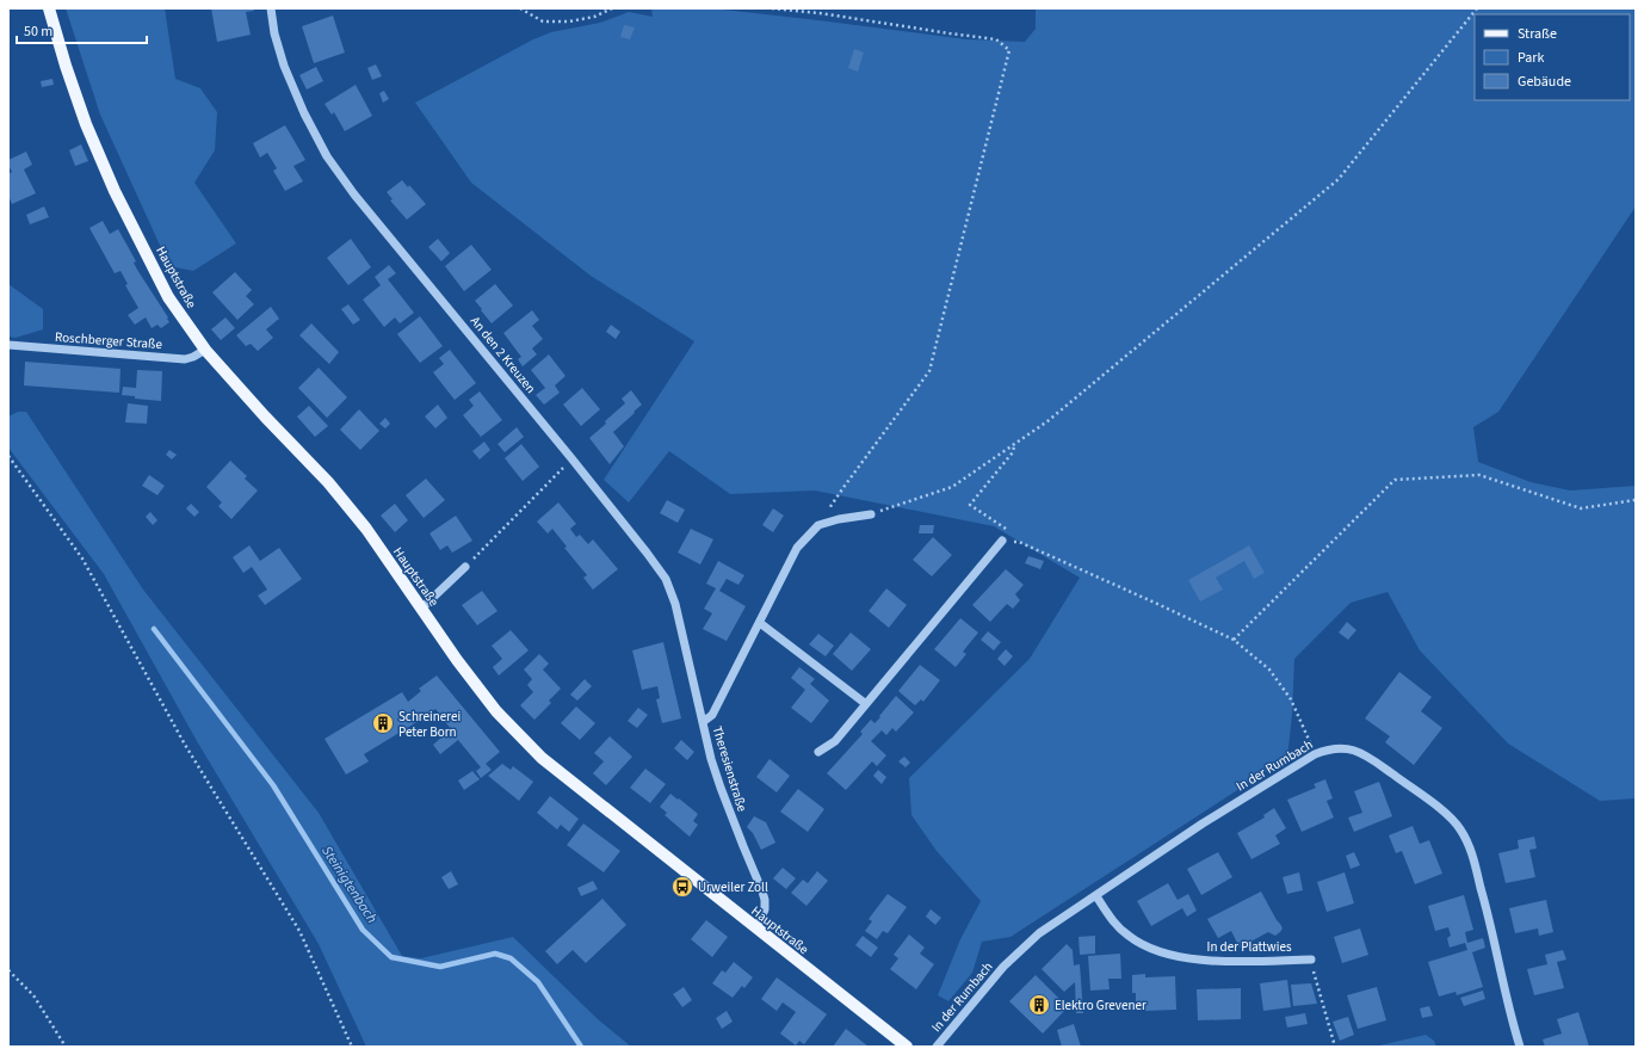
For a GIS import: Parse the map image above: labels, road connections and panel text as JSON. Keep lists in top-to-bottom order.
{
  "streets": {
    "main road": ["Hauptstraße"],
    "street": [
      "Roschberger Straße",
      "An den 2 Kreuzen",
      "In der Rumbach",
      "Theresienstraße",
      "In der Plattwies"
    ]
  },
  "crossings": [
    ["Hauptstraße", "Roschberger Straße"],
    ["Hauptstraße", "Theresienstraße"],
    ["An den 2 Kreuzen", "Theresienstraße"],
    ["In der Rumbach", "In der Plattwies"]
  ],
  "water": ["Steinigtenbach"],
  "places": {
    "building": ["Schreinerei Peter Born", "Elektro Grevener"],
    "bus stop": ["Urweiler Zoll"]
  },
  "legend": ["Straße", "Park", "Gebäude"],
  "scale_bar": "50 m"
}
